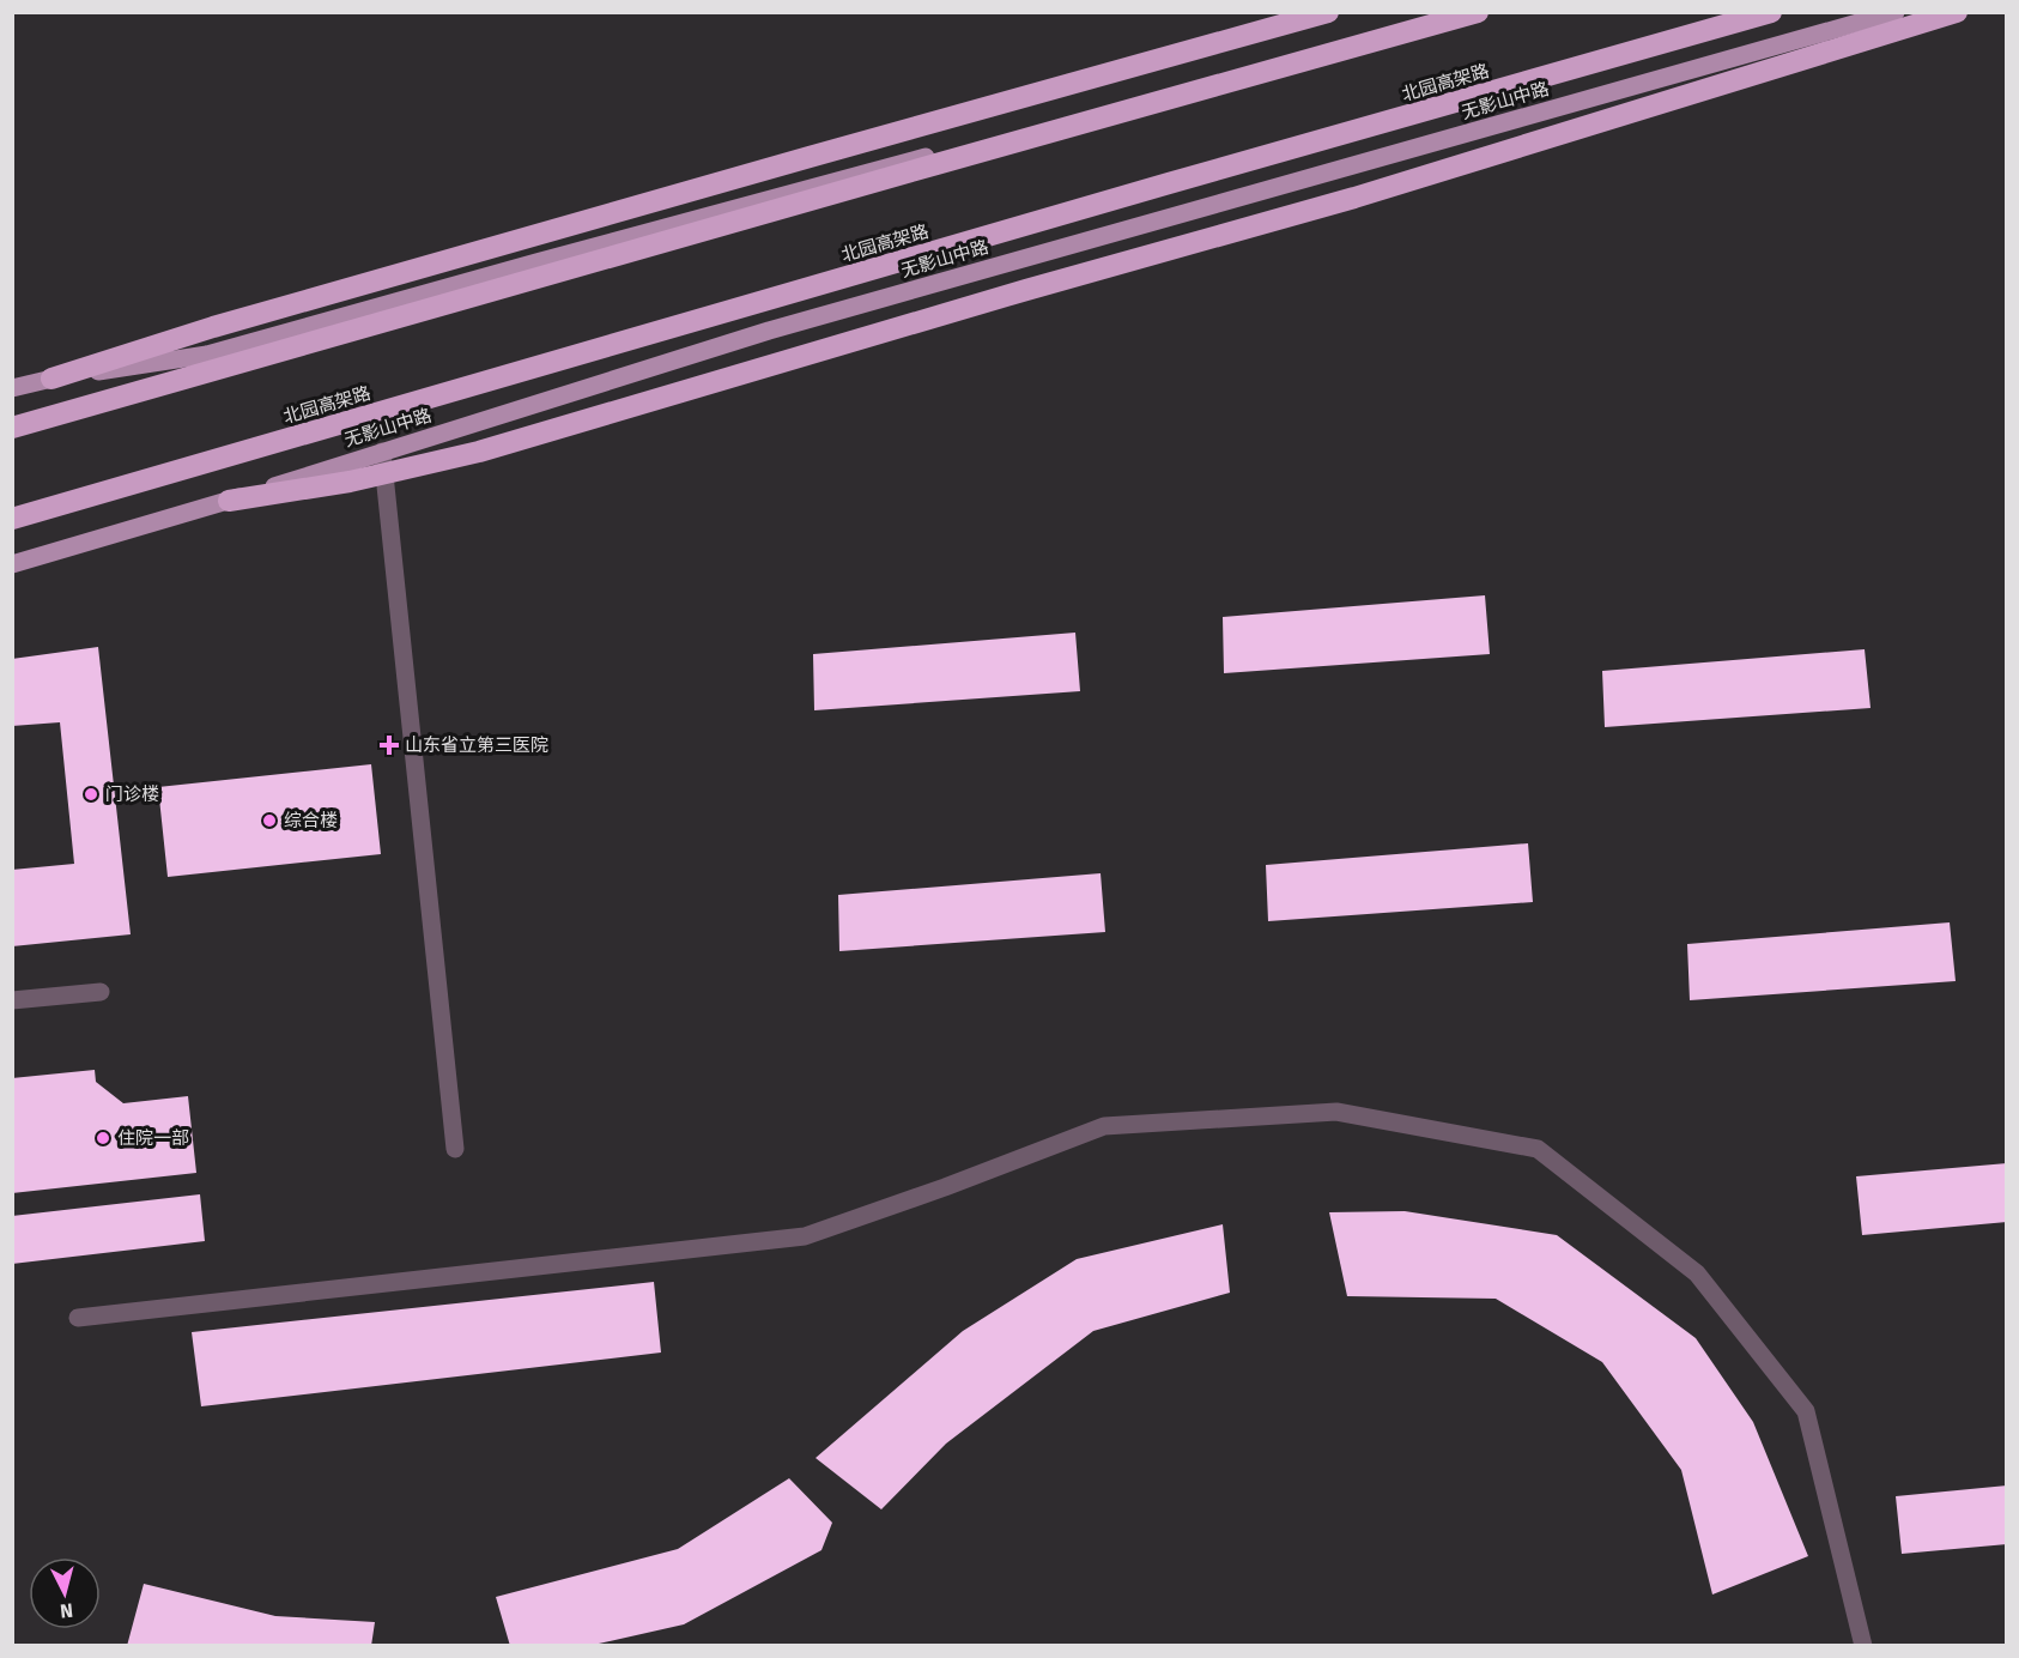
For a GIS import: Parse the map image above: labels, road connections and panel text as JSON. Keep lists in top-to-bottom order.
{
  "streets": {
    "highway": ["北园高架路"],
    "main road": ["无影山中路"]
  },
  "places": {
    "health": ["山东省立第三医院"],
    "other": ["门诊楼", "综合楼", "住院一部"]
  },
  "north": "bottom"
}
